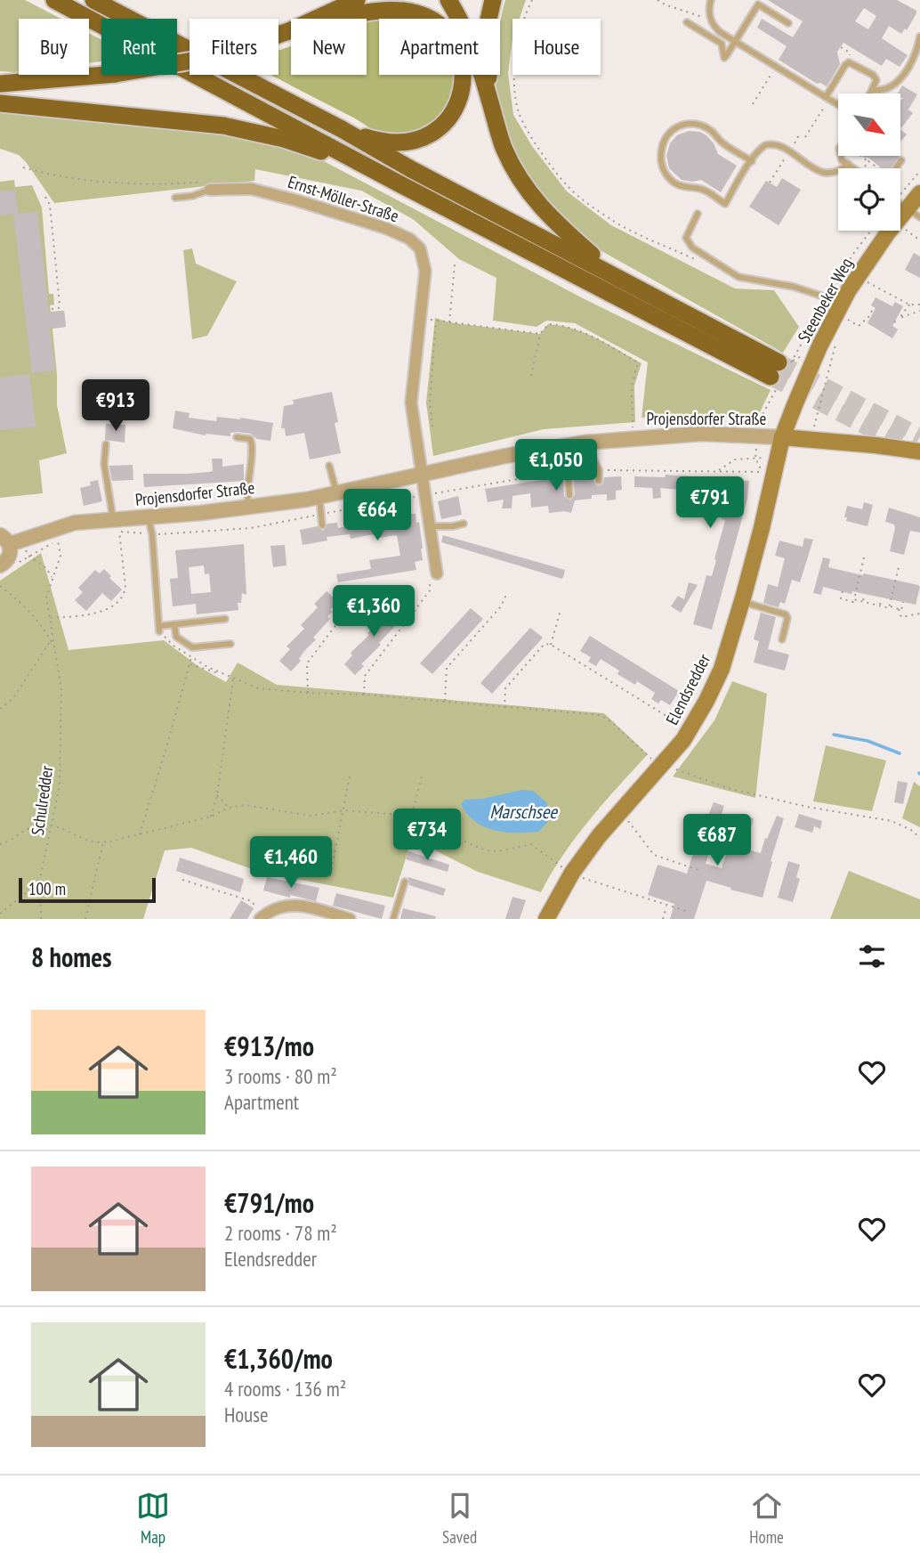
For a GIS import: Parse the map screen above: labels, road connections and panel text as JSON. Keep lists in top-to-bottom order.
{
  "streets": {
    "main road": ["Steenbeker Weg", "Projensdorfer Straße", "Elendsredder"],
    "street": ["Ernst-Möller-Straße"],
    "path": ["Schulredder"]
  },
  "crossings": [
    ["Ernst-Möller-Straße", "Projensdorfer Straße"],
    ["Steenbeker Weg", "Projensdorfer Straße"],
    ["Steenbeker Weg", "Elendsredder"],
    ["Projensdorfer Straße", "Elendsredder"]
  ],
  "water": ["Marschsee"],
  "scale_bar": "100 m",
  "north": "bottom right",
  "page": {
    "chip": [
      "Buy",
      "Rent",
      "Filters",
      "New",
      "Apartment",
      "House"
    ],
    "price": [
      "€913",
      "€1,050",
      "€791",
      "€664",
      "€1,360",
      "€734",
      "€687",
      "€1,460"
    ],
    "scale": "100 m",
    "heading": "8 homes",
    "list": [
      {
        "name": "€913/mo",
        "note": "3 rooms · 80 m² · Apartment"
      },
      {
        "name": "€791/mo",
        "note": "2 rooms · 78 m² · Elendsredder"
      },
      {
        "name": "€1,360/mo",
        "note": "4 rooms · 136 m² · House"
      }
    ],
    "tabs": ["Map", "Saved", "Home"]
  }
}
